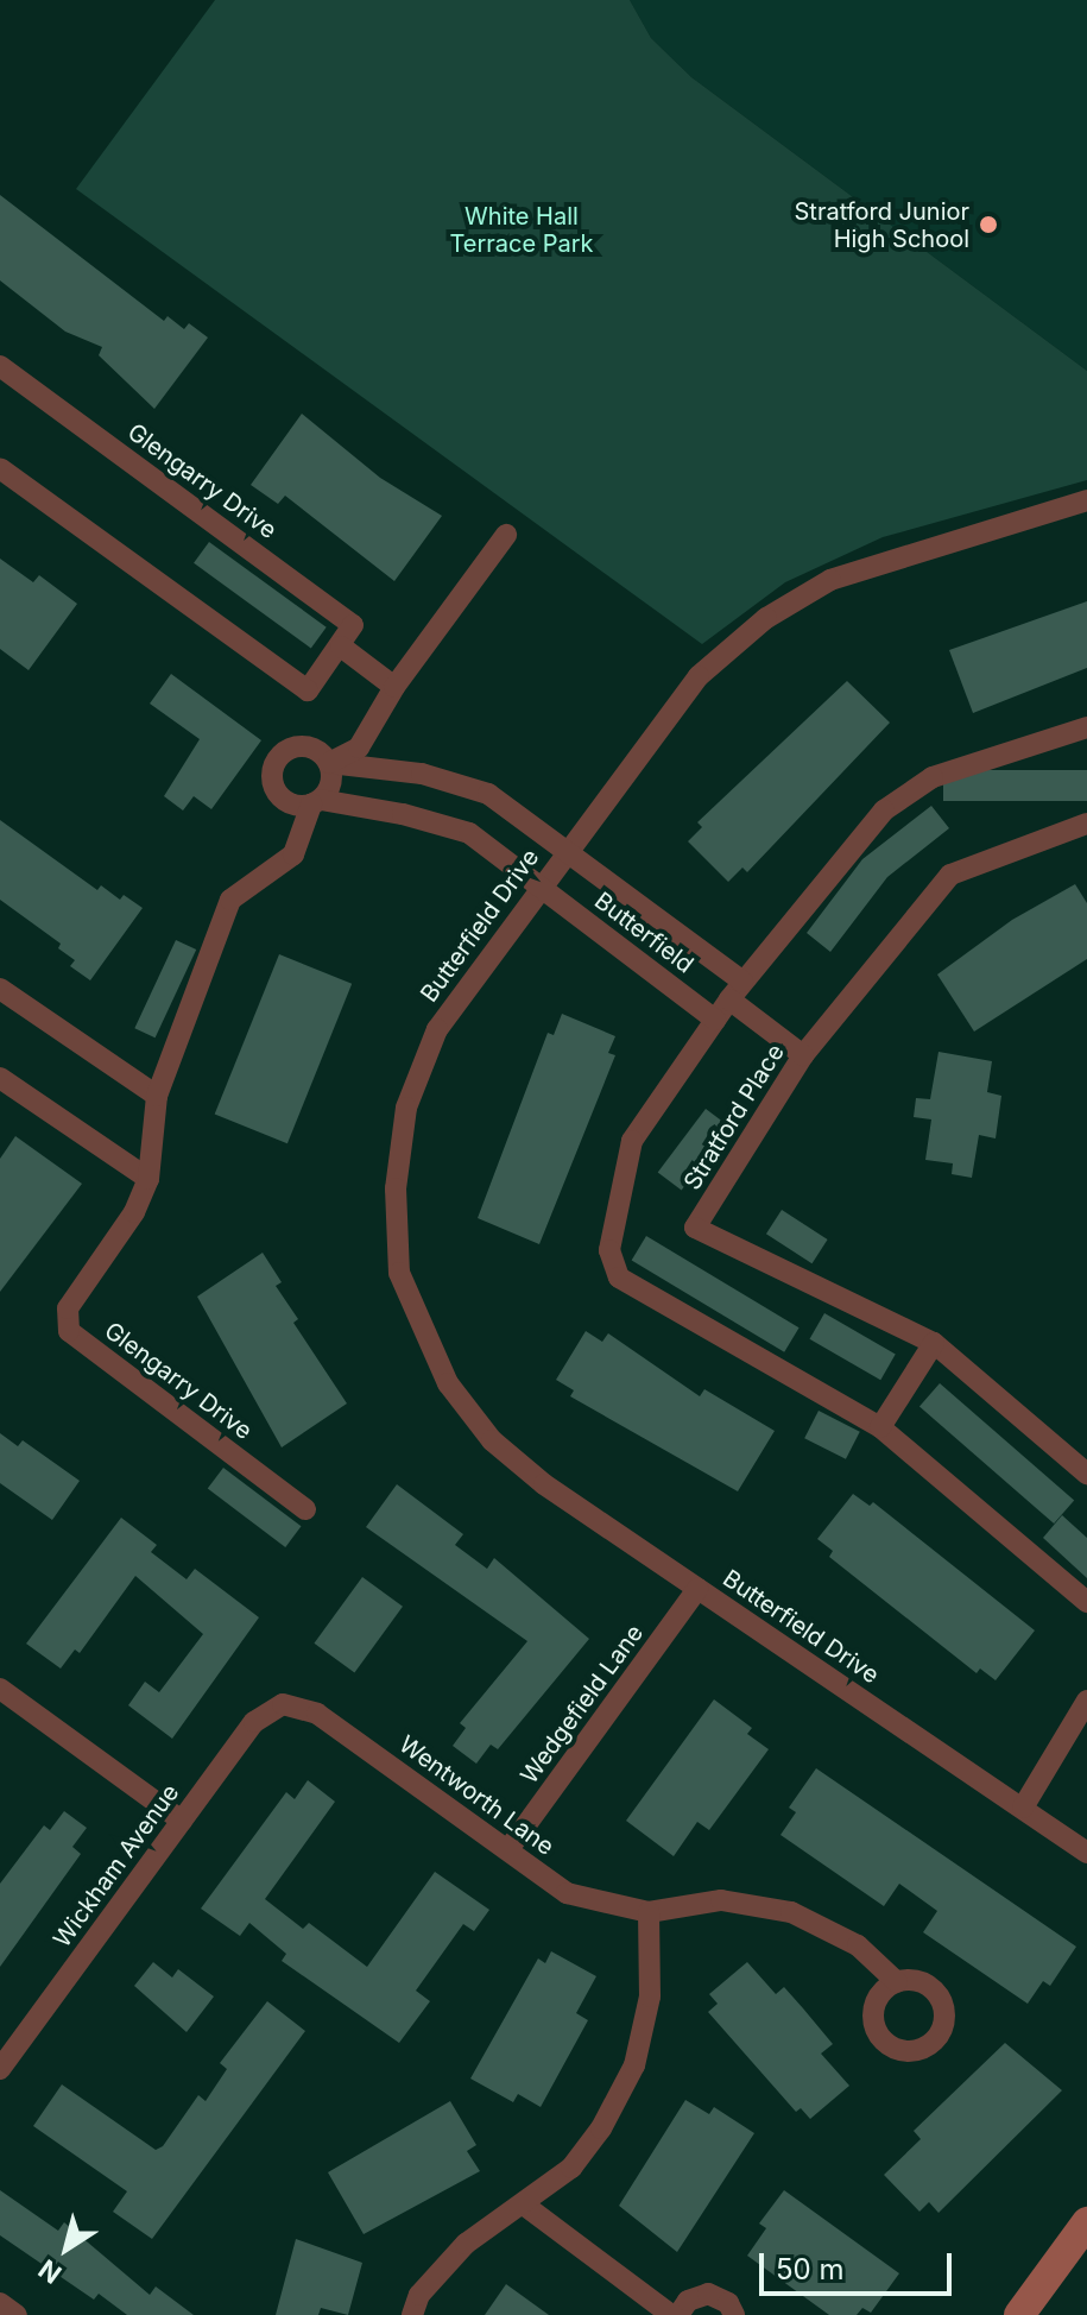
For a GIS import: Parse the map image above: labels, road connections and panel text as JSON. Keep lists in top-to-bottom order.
{
  "streets": {
    "street": [
      "Glengarry Drive",
      "Butterfield Drive",
      "Butterfield",
      "Stratford Place",
      "Wedgefield Lane",
      "Wentworth Lane",
      "Wickham Avenue"
    ]
  },
  "crossings": [
    ["Butterfield Drive", "Butterfield"],
    ["Butterfield Drive", "Wedgefield Lane"],
    ["Butterfield", "Stratford Place"],
    ["Wedgefield Lane", "Wentworth Lane"],
    ["Wentworth Lane", "Wickham Avenue"]
  ],
  "parks": ["White Hall Terrace Park"],
  "places": ["Stratford Junior High School"],
  "scale_bar": "50 m",
  "north": "bottom left"
}
